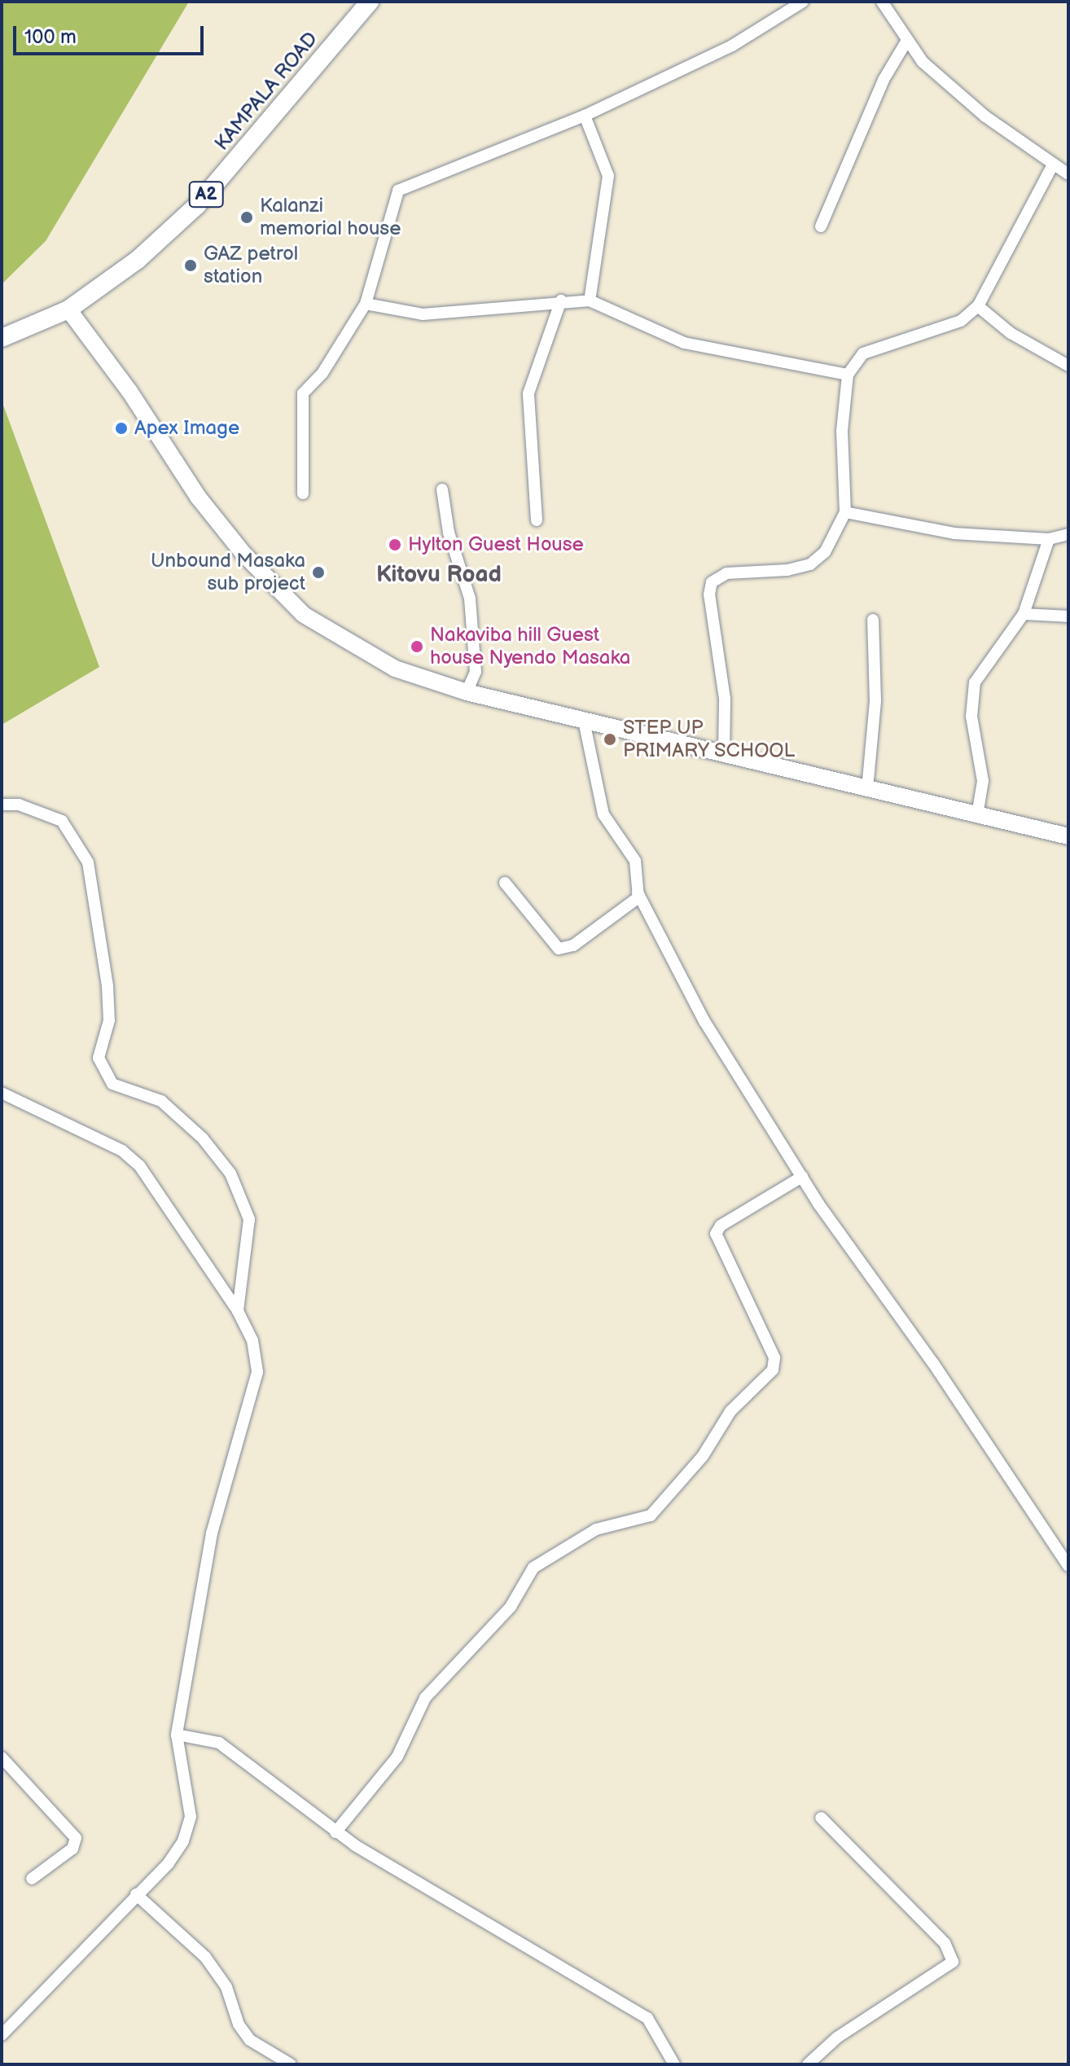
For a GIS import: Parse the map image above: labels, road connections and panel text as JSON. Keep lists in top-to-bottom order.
{
  "streets": {
    "main road": ["KAMPALA ROAD", "A2"]
  },
  "districts": ["Kitovu Road"],
  "places": [
    "Kalanzi memorial house",
    "GAZ petrol station",
    "Apex Image",
    "Hylton Guest House",
    "Unbound Masaka sub project",
    "Nakaviba hill Guest house Nyendo Masaka",
    "STEP UP PRIMARY SCHOOL"
  ],
  "scale_bar": "100 m"
}
